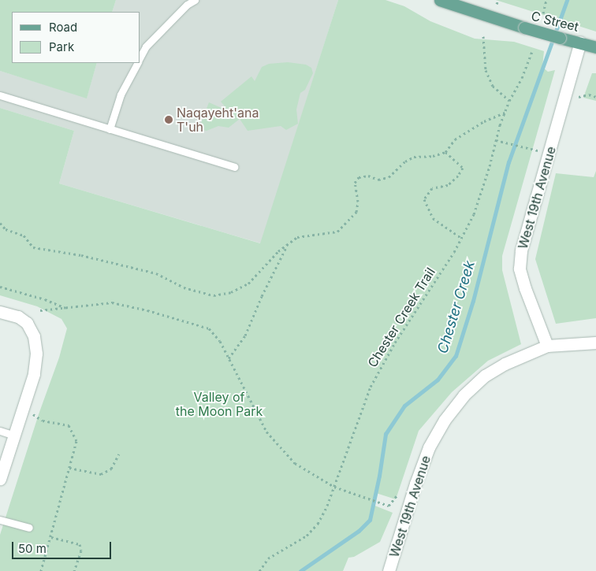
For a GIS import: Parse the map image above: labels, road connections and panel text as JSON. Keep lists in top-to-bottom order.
{
  "streets": {
    "main road": ["C Street"],
    "street": ["West 19th Avenue"],
    "path": ["Chester Creek Trail"]
  },
  "crossings": [
    ["C Street", "West 19th Avenue"]
  ],
  "water": ["Chester Creek"],
  "parks": ["Valley of the Moon Park"],
  "places": ["Naqayeht'ana T'uh"],
  "legend": ["Road", "Park"],
  "scale_bar": "50 m"
}
